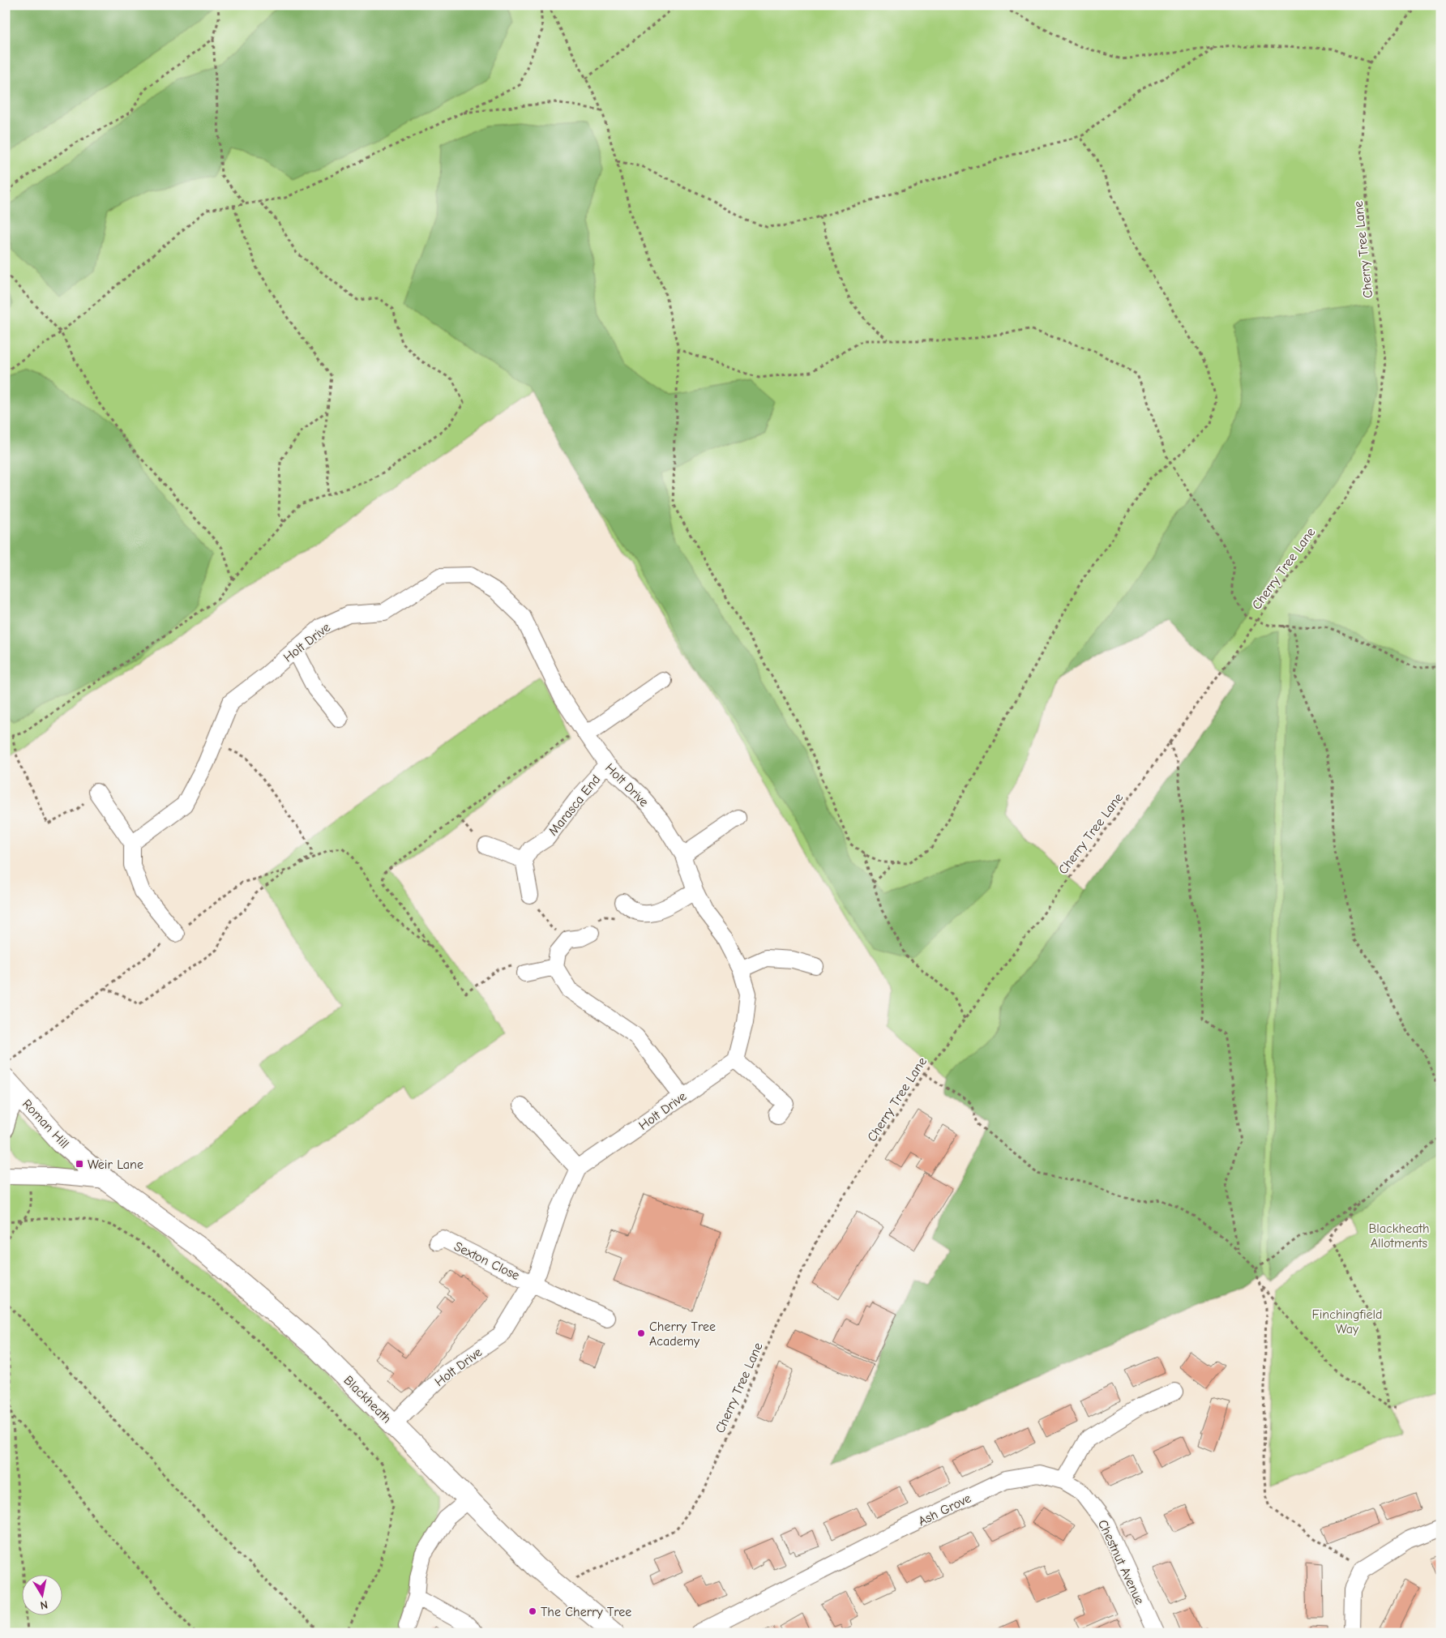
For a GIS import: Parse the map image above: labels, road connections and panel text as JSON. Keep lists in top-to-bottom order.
{
  "streets": {
    "main road": ["Roman Hill", "Blackheath"],
    "street": [
      "Holt Drive",
      "Marasca End",
      "Sexton Close",
      "Ash Grove",
      "Chestnut Avenue"
    ],
    "path": ["Cherry Tree Lane"]
  },
  "crossings": [
    ["Cherry Tree Lane", "Blackheath"],
    ["Holt Drive", "Marasca End"],
    ["Holt Drive", "Sexton Close"],
    ["Holt Drive", "Blackheath"],
    ["Roman Hill", "Blackheath"],
    ["Ash Grove", "Chestnut Avenue"]
  ],
  "parks": ["Blackheath Allotments", "Finchingfield Way"],
  "places": {
    "transit": ["Weir Lane"],
    "other": ["Cherry Tree Academy", "The Cherry Tree"]
  },
  "north": "bottom"
}
